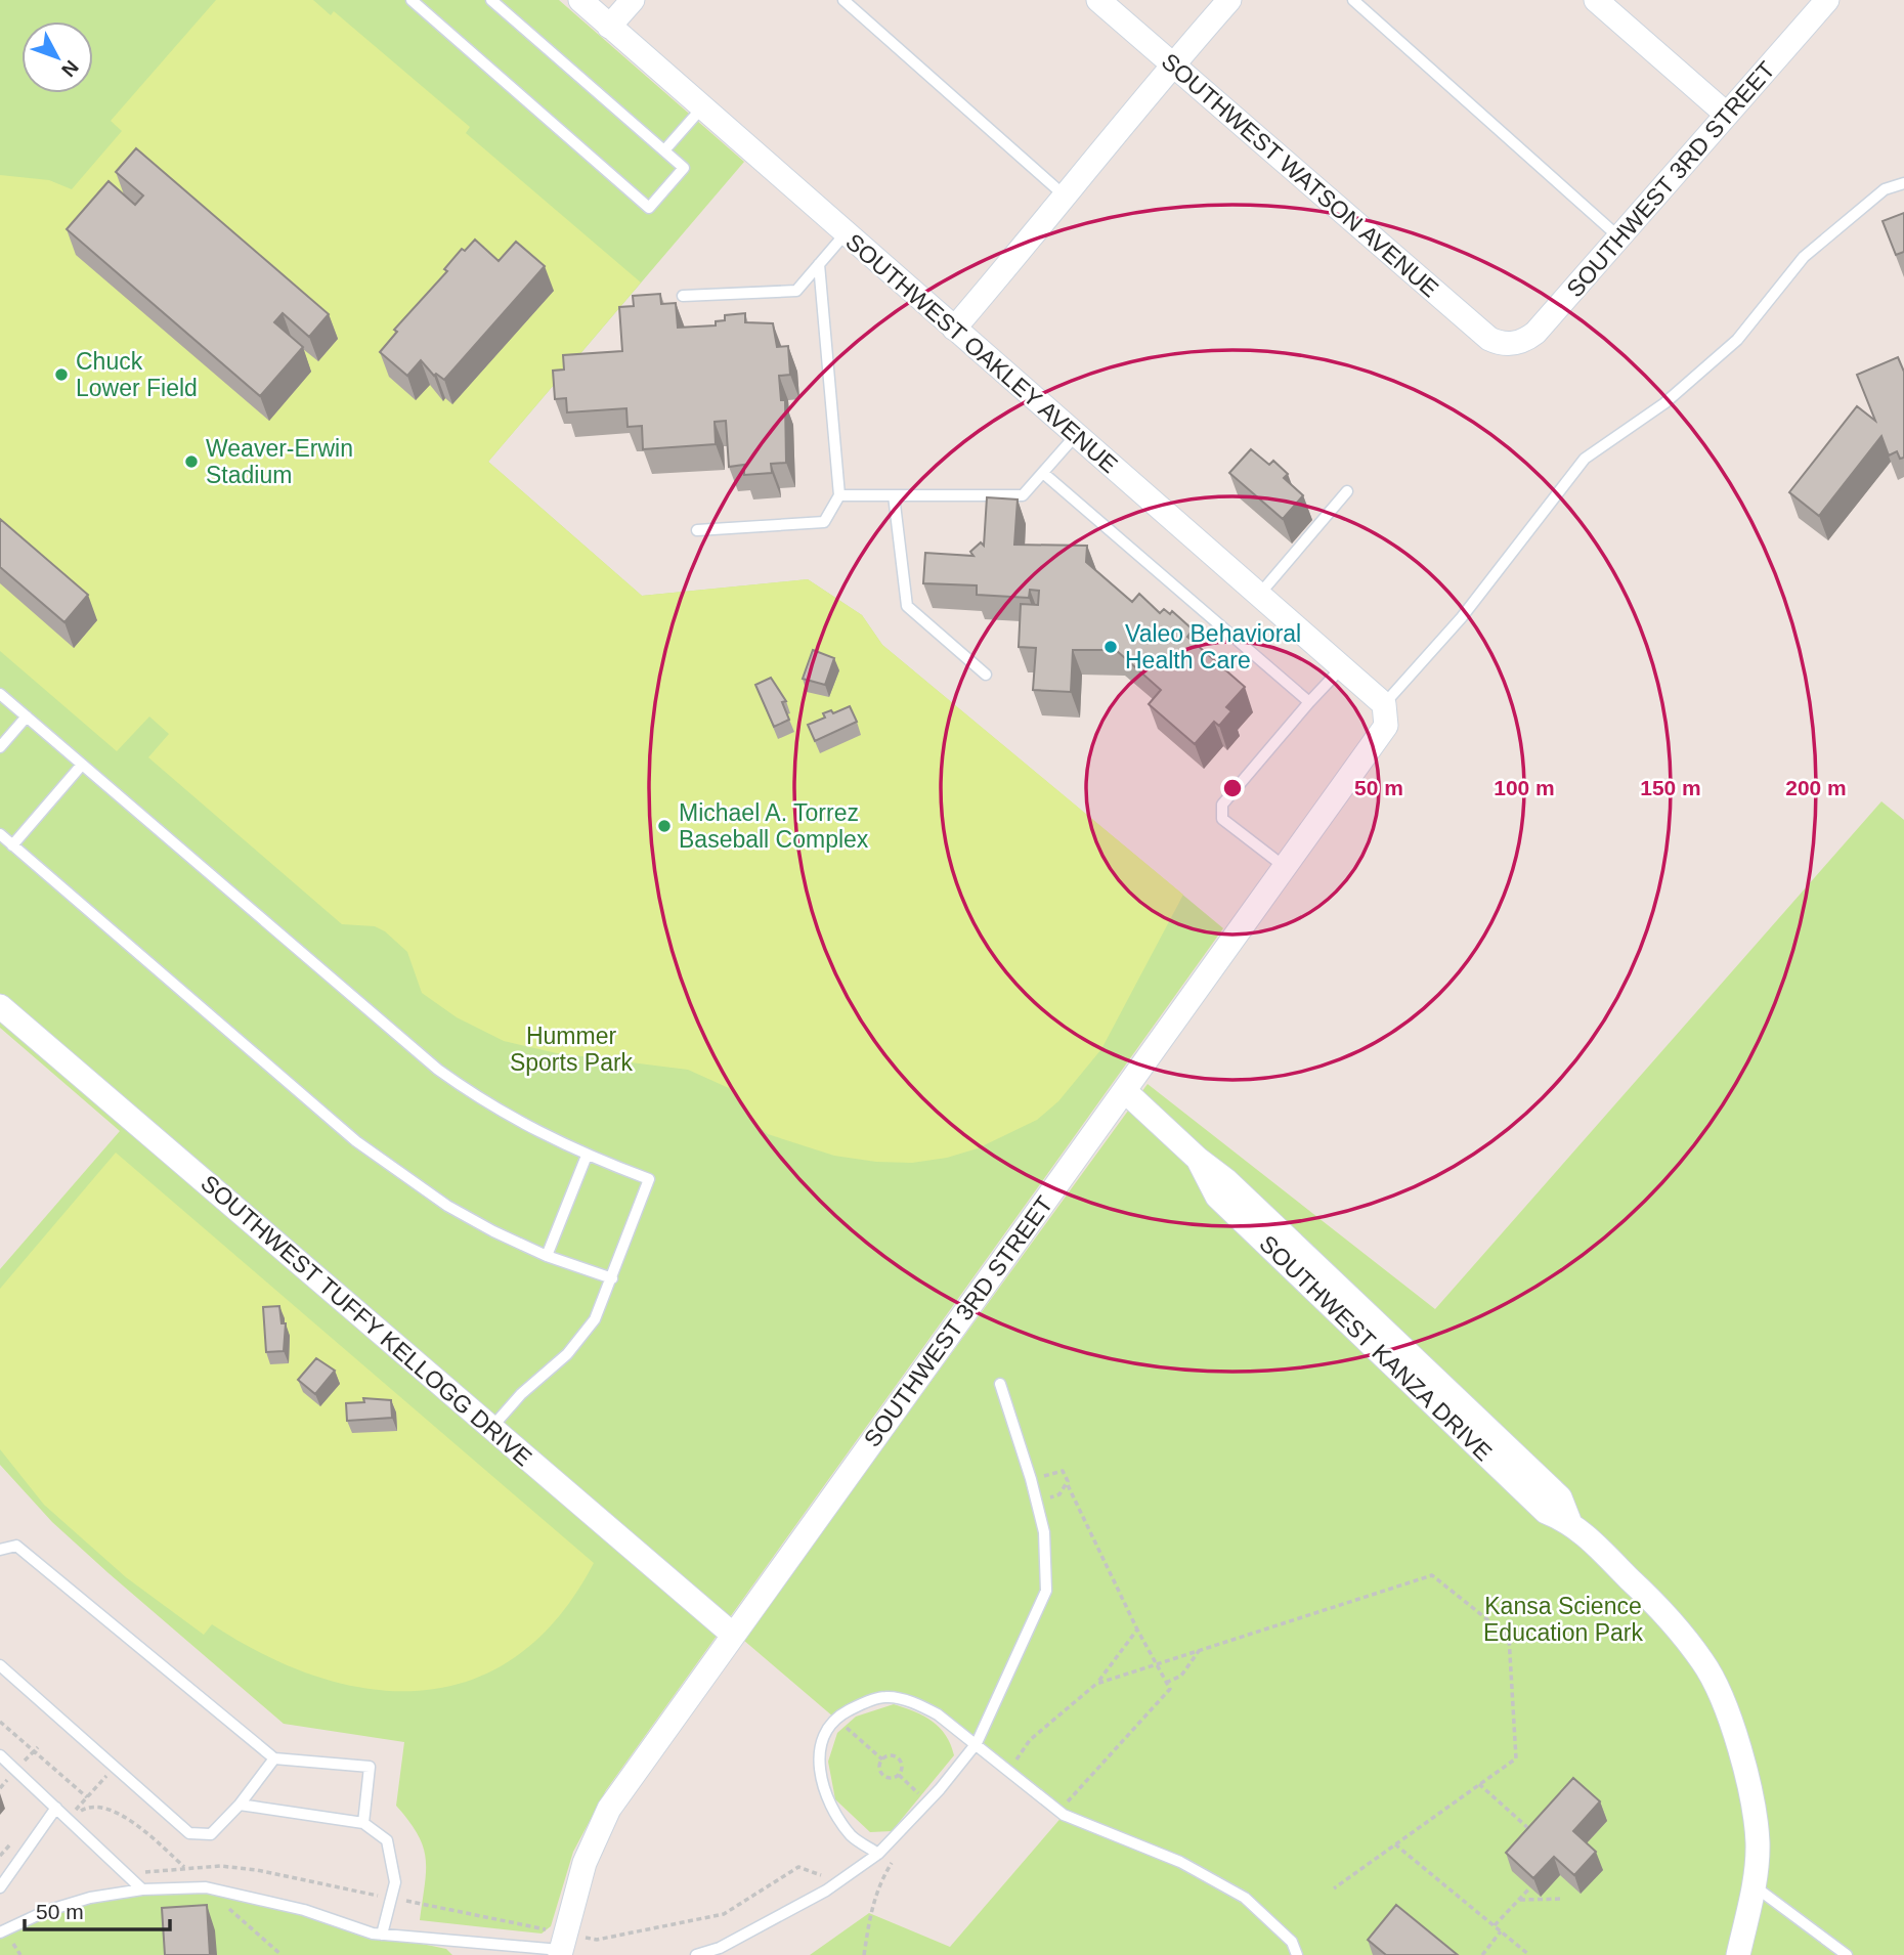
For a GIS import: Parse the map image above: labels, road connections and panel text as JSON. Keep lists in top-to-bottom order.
{
  "streets": {
    "street": [
      "SOUTHWEST WATSON AVENUE",
      "SOUTHWEST 3RD STREET",
      "SOUTHWEST OAKLEY AVENUE",
      "SOUTHWEST TUFFY KELLOGG DRIVE",
      "SOUTHWEST KANZA DRIVE"
    ]
  },
  "crossings": [
    ["SOUTHWEST WATSON AVENUE", "SOUTHWEST 3RD STREET"],
    ["SOUTHWEST 3RD STREET", "SOUTHWEST OAKLEY AVENUE"],
    ["SOUTHWEST 3RD STREET", "SOUTHWEST TUFFY KELLOGG DRIVE"],
    ["SOUTHWEST 3RD STREET", "SOUTHWEST KANZA DRIVE"]
  ],
  "parks": ["Hummer Sports Park", "Kansa Science Education Park"],
  "places": [
    "Chuck Lower Field",
    "Weaver-Erwin Stadium",
    "Valeo Behavioral Health Care",
    "Michael A. Torrez Baseball Complex"
  ],
  "scale_bar": "50 m",
  "north": "bottom right",
  "rings": [
    "50 m",
    "100 m",
    "150 m",
    "200 m"
  ]
}
